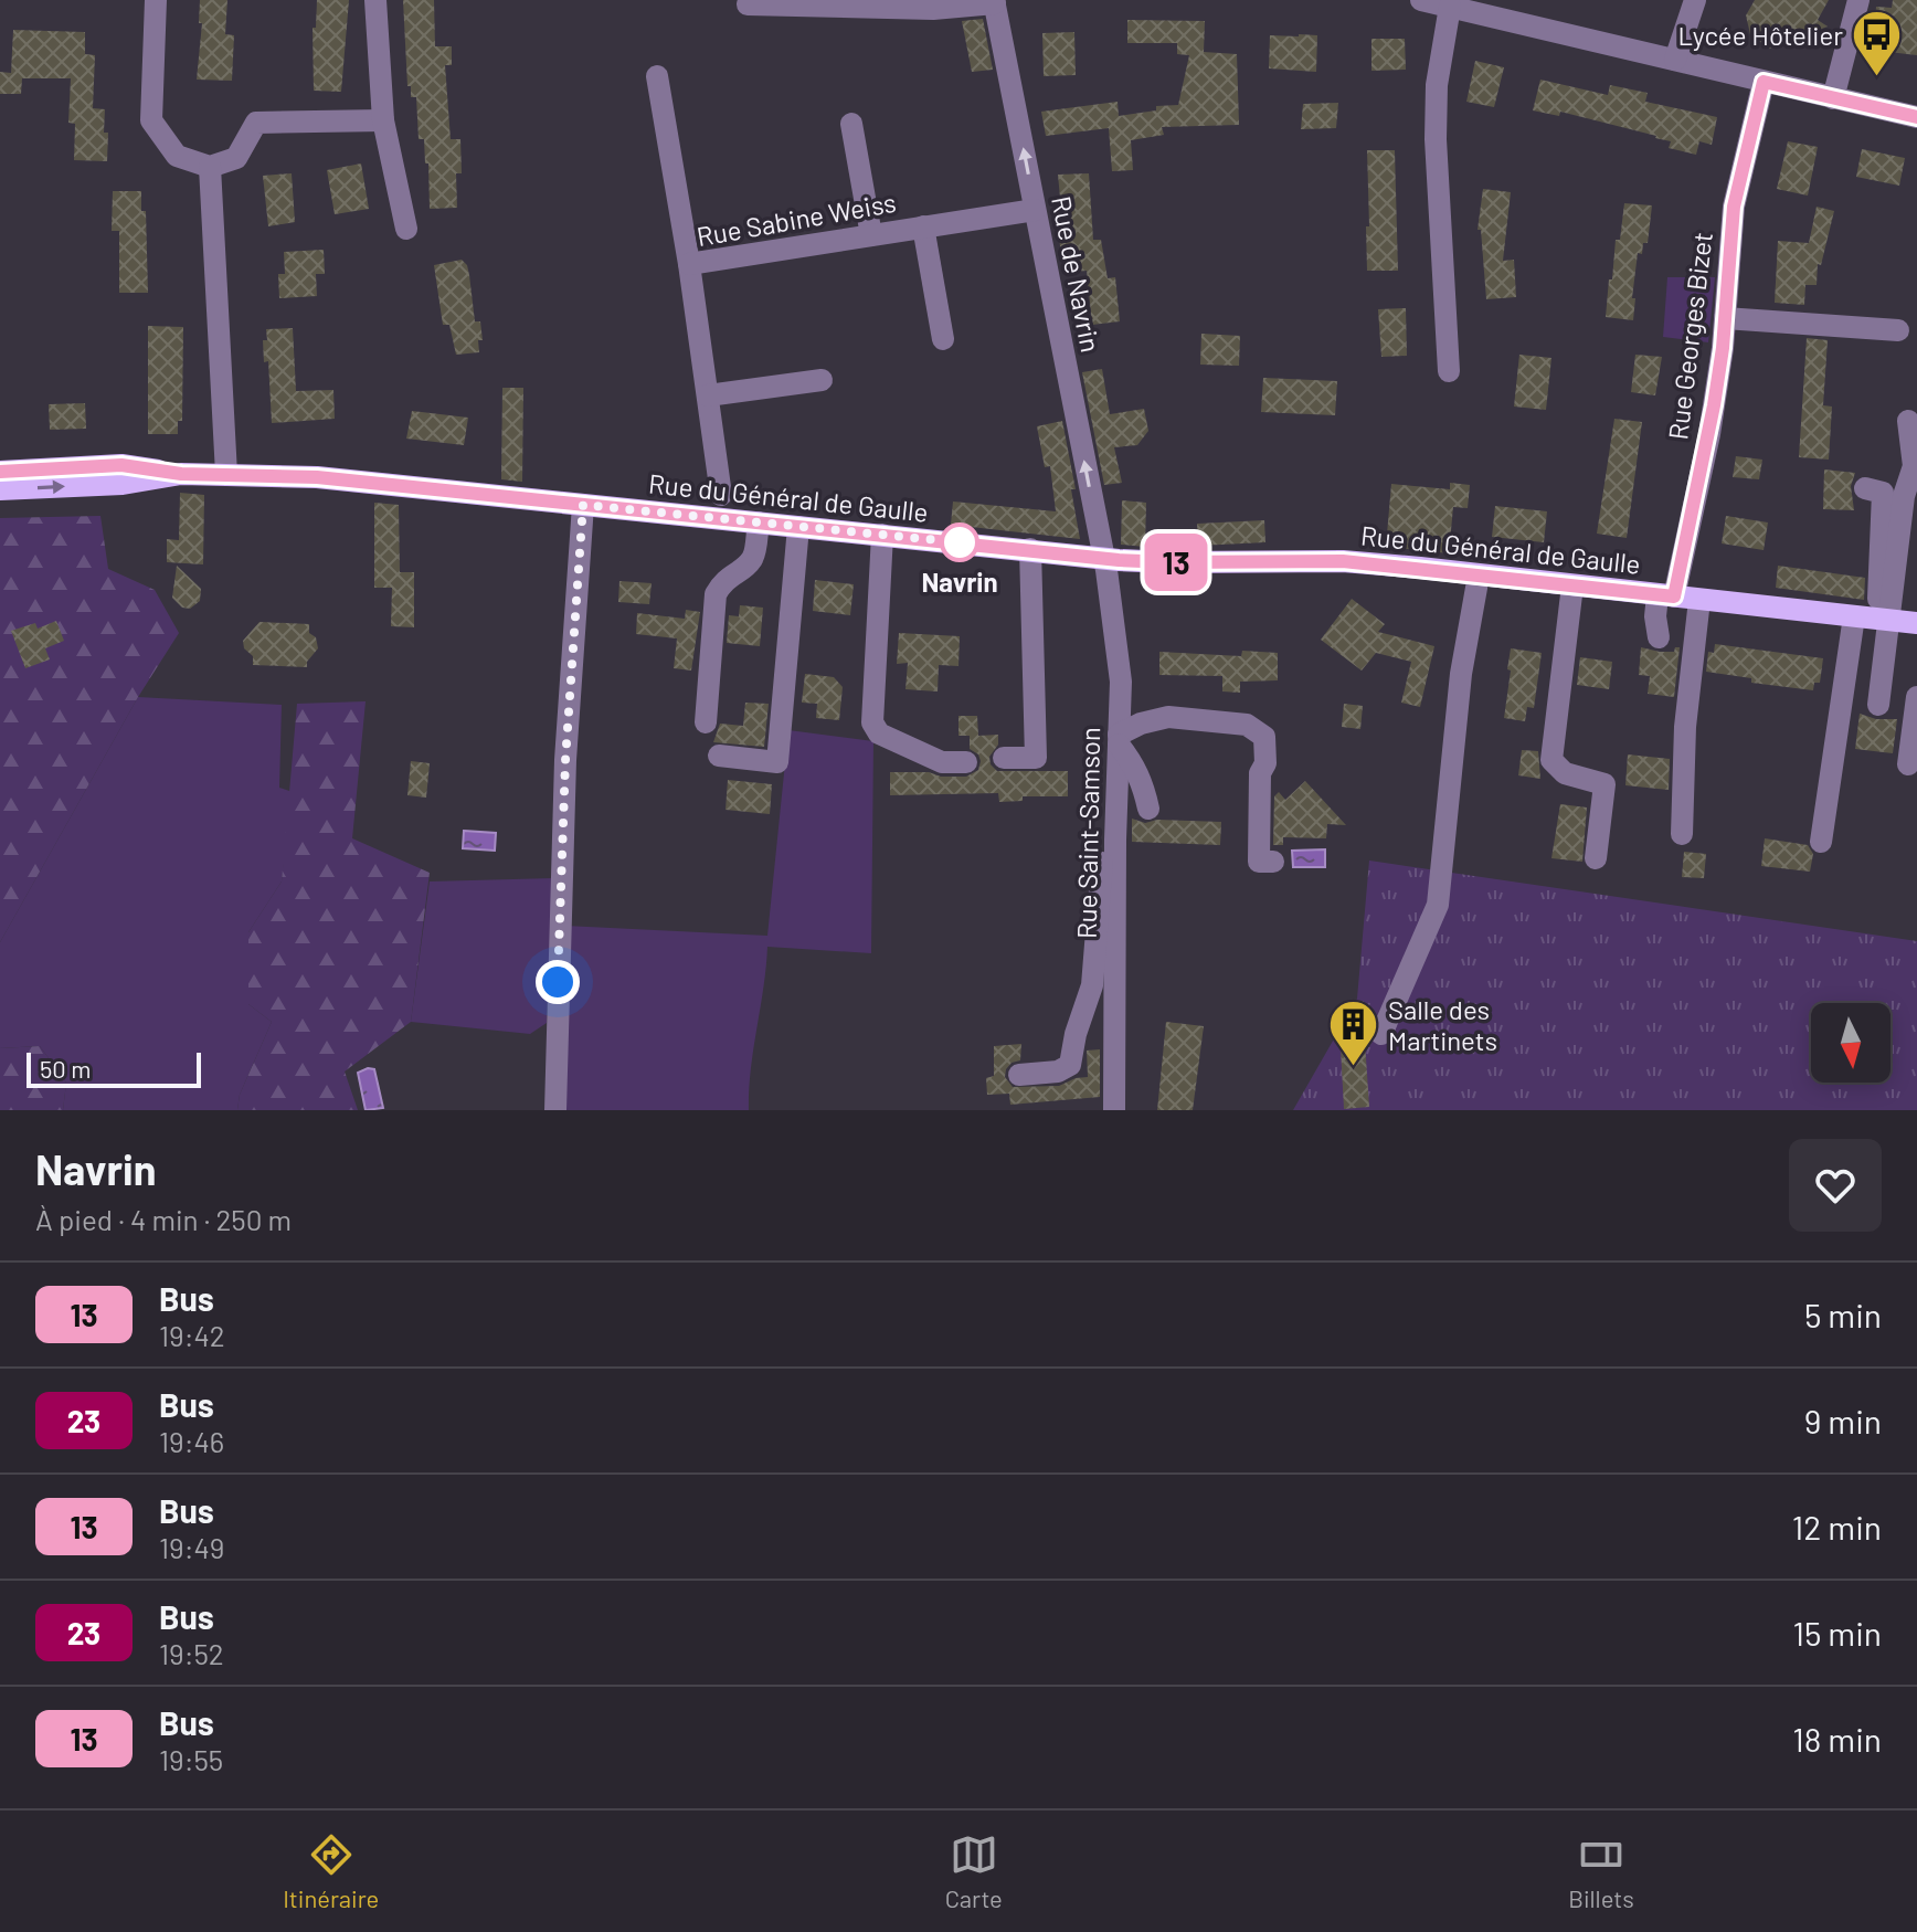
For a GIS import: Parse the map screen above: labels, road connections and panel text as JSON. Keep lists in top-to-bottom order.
{
  "streets": {
    "main road": ["Rue du Général de Gaulle"],
    "street": [
      "Rue Sabine Weiss",
      "Rue de Navrin",
      "Rue Georges Bizet",
      "Rue Saint-Samson"
    ]
  },
  "crossings": [
    ["Rue Sabine Weiss", "Rue de Navrin"],
    ["Rue de Navrin", "Rue du Général de Gaulle"],
    ["Rue de Navrin", "Rue Saint-Samson"],
    ["Rue Georges Bizet", "Rue du Général de Gaulle"],
    ["Rue du Général de Gaulle", "Rue Saint-Samson"]
  ],
  "places": {
    "bus stop": ["Lycée Hôtelier"],
    "other": ["Navrin"],
    "building": ["Salle des Martinets"]
  },
  "lines": ["bus line 13"],
  "scale_bar": "50 m",
  "north": "bottom",
  "page": {
    "on_map": "13",
    "scale": "50 m",
    "heading": ["Navrin", "À pied · 4 min · 250 m"],
    "list": [
      {
        "mark": "13",
        "name": "Bus",
        "note": "19:42",
        "value": "5 min"
      },
      {
        "mark": "23",
        "name": "Bus",
        "note": "19:46",
        "value": "9 min"
      },
      {
        "mark": "13",
        "name": "Bus",
        "note": "19:49",
        "value": "12 min"
      },
      {
        "mark": "23",
        "name": "Bus",
        "note": "19:52",
        "value": "15 min"
      },
      {
        "mark": "13",
        "name": "Bus",
        "note": "19:55",
        "value": "18 min"
      }
    ],
    "tabs": ["Itinéraire", "Carte", "Billets"]
  }
}
